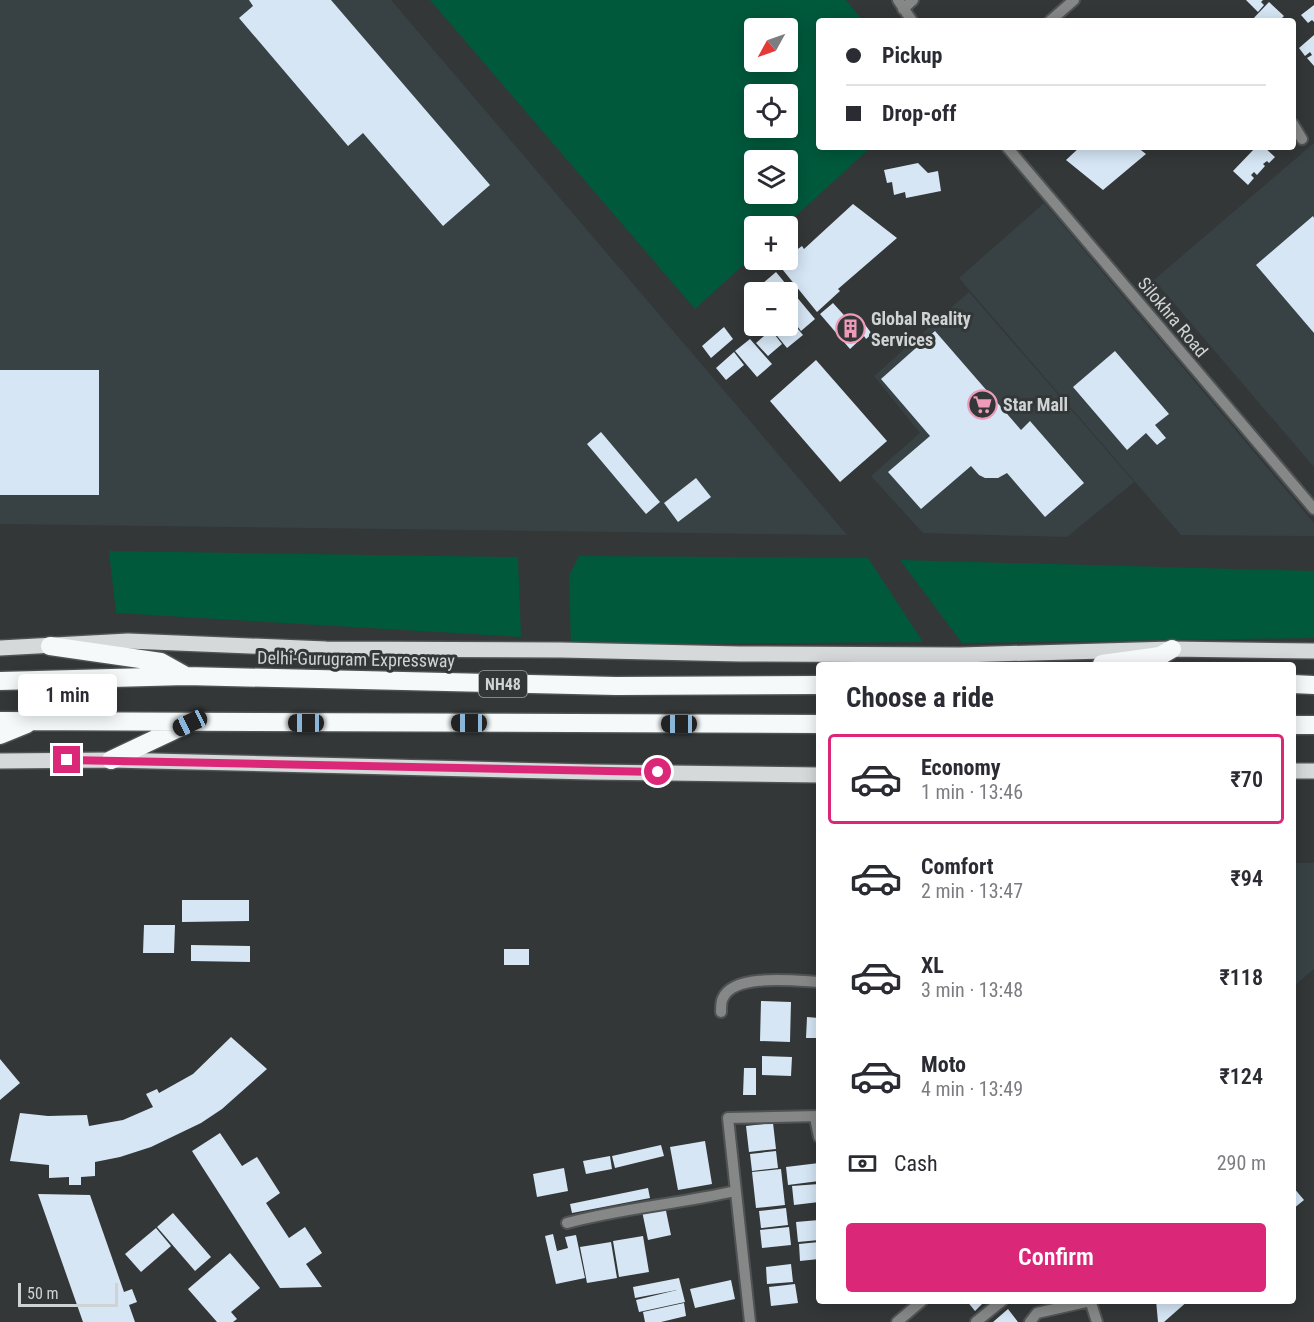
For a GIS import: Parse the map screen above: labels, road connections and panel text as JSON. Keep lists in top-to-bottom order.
{
  "streets": {
    "highway": ["Delhi-Gurugram Expressway", "NH48"],
    "street": ["Silokhra Road"]
  },
  "places": {
    "building": ["Global Reality Services"],
    "supermarket": ["Star Mall"]
  },
  "scale_bar": "50 m",
  "north": "bottom left",
  "page": {
    "map_buttons": ["+", "−"],
    "banner": ["Pickup", "Drop-off"],
    "heading": "Choose a ride",
    "bubble": "1 min",
    "list": [
      {
        "name": "Economy",
        "note": "1 min · 13:46",
        "value": "₹70"
      },
      {
        "name": "Comfort",
        "note": "2 min · 13:47",
        "value": "₹94"
      },
      {
        "name": "XL",
        "note": "3 min · 13:48",
        "value": "₹118"
      },
      {
        "name": "Moto",
        "note": "4 min · 13:49",
        "value": "₹124"
      }
    ],
    "pay": ["Cash", "290 m"],
    "buttons": "Confirm",
    "scale": "50 m"
  }
}
